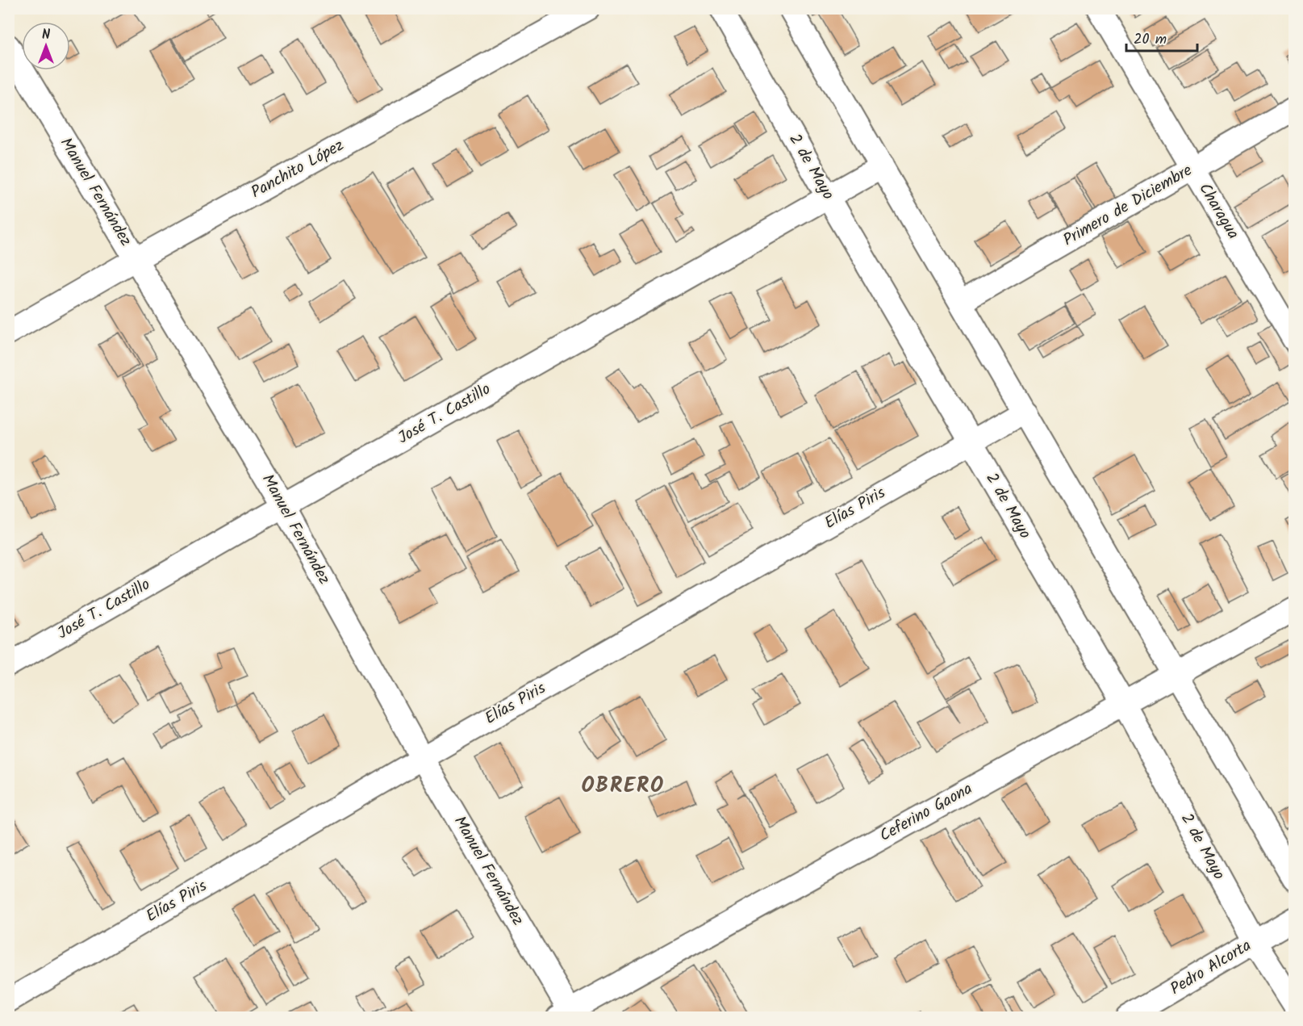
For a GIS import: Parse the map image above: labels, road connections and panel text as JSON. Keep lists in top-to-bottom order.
{
  "streets": {
    "street": [
      "2 de Mayo",
      "Panchito López",
      "Manuel Fernández",
      "Primero de Diciembre",
      "Charagua",
      "José T. Castillo",
      "Elías Piris",
      "Ceferino Gaona",
      "Pedro Alcorta"
    ]
  },
  "crossings": [
    ["2 de Mayo", "José T. Castillo"],
    ["2 de Mayo", "Elías Piris"],
    ["2 de Mayo", "Ceferino Gaona"],
    ["2 de Mayo", "Pedro Alcorta"],
    ["Panchito López", "Manuel Fernández"],
    ["Manuel Fernández", "José T. Castillo"],
    ["Manuel Fernández", "Elías Piris"],
    ["Manuel Fernández", "Ceferino Gaona"],
    ["Primero de Diciembre", "Charagua"]
  ],
  "districts": ["OBRERO"],
  "scale_bar": "20 m",
  "north": "top"
}
